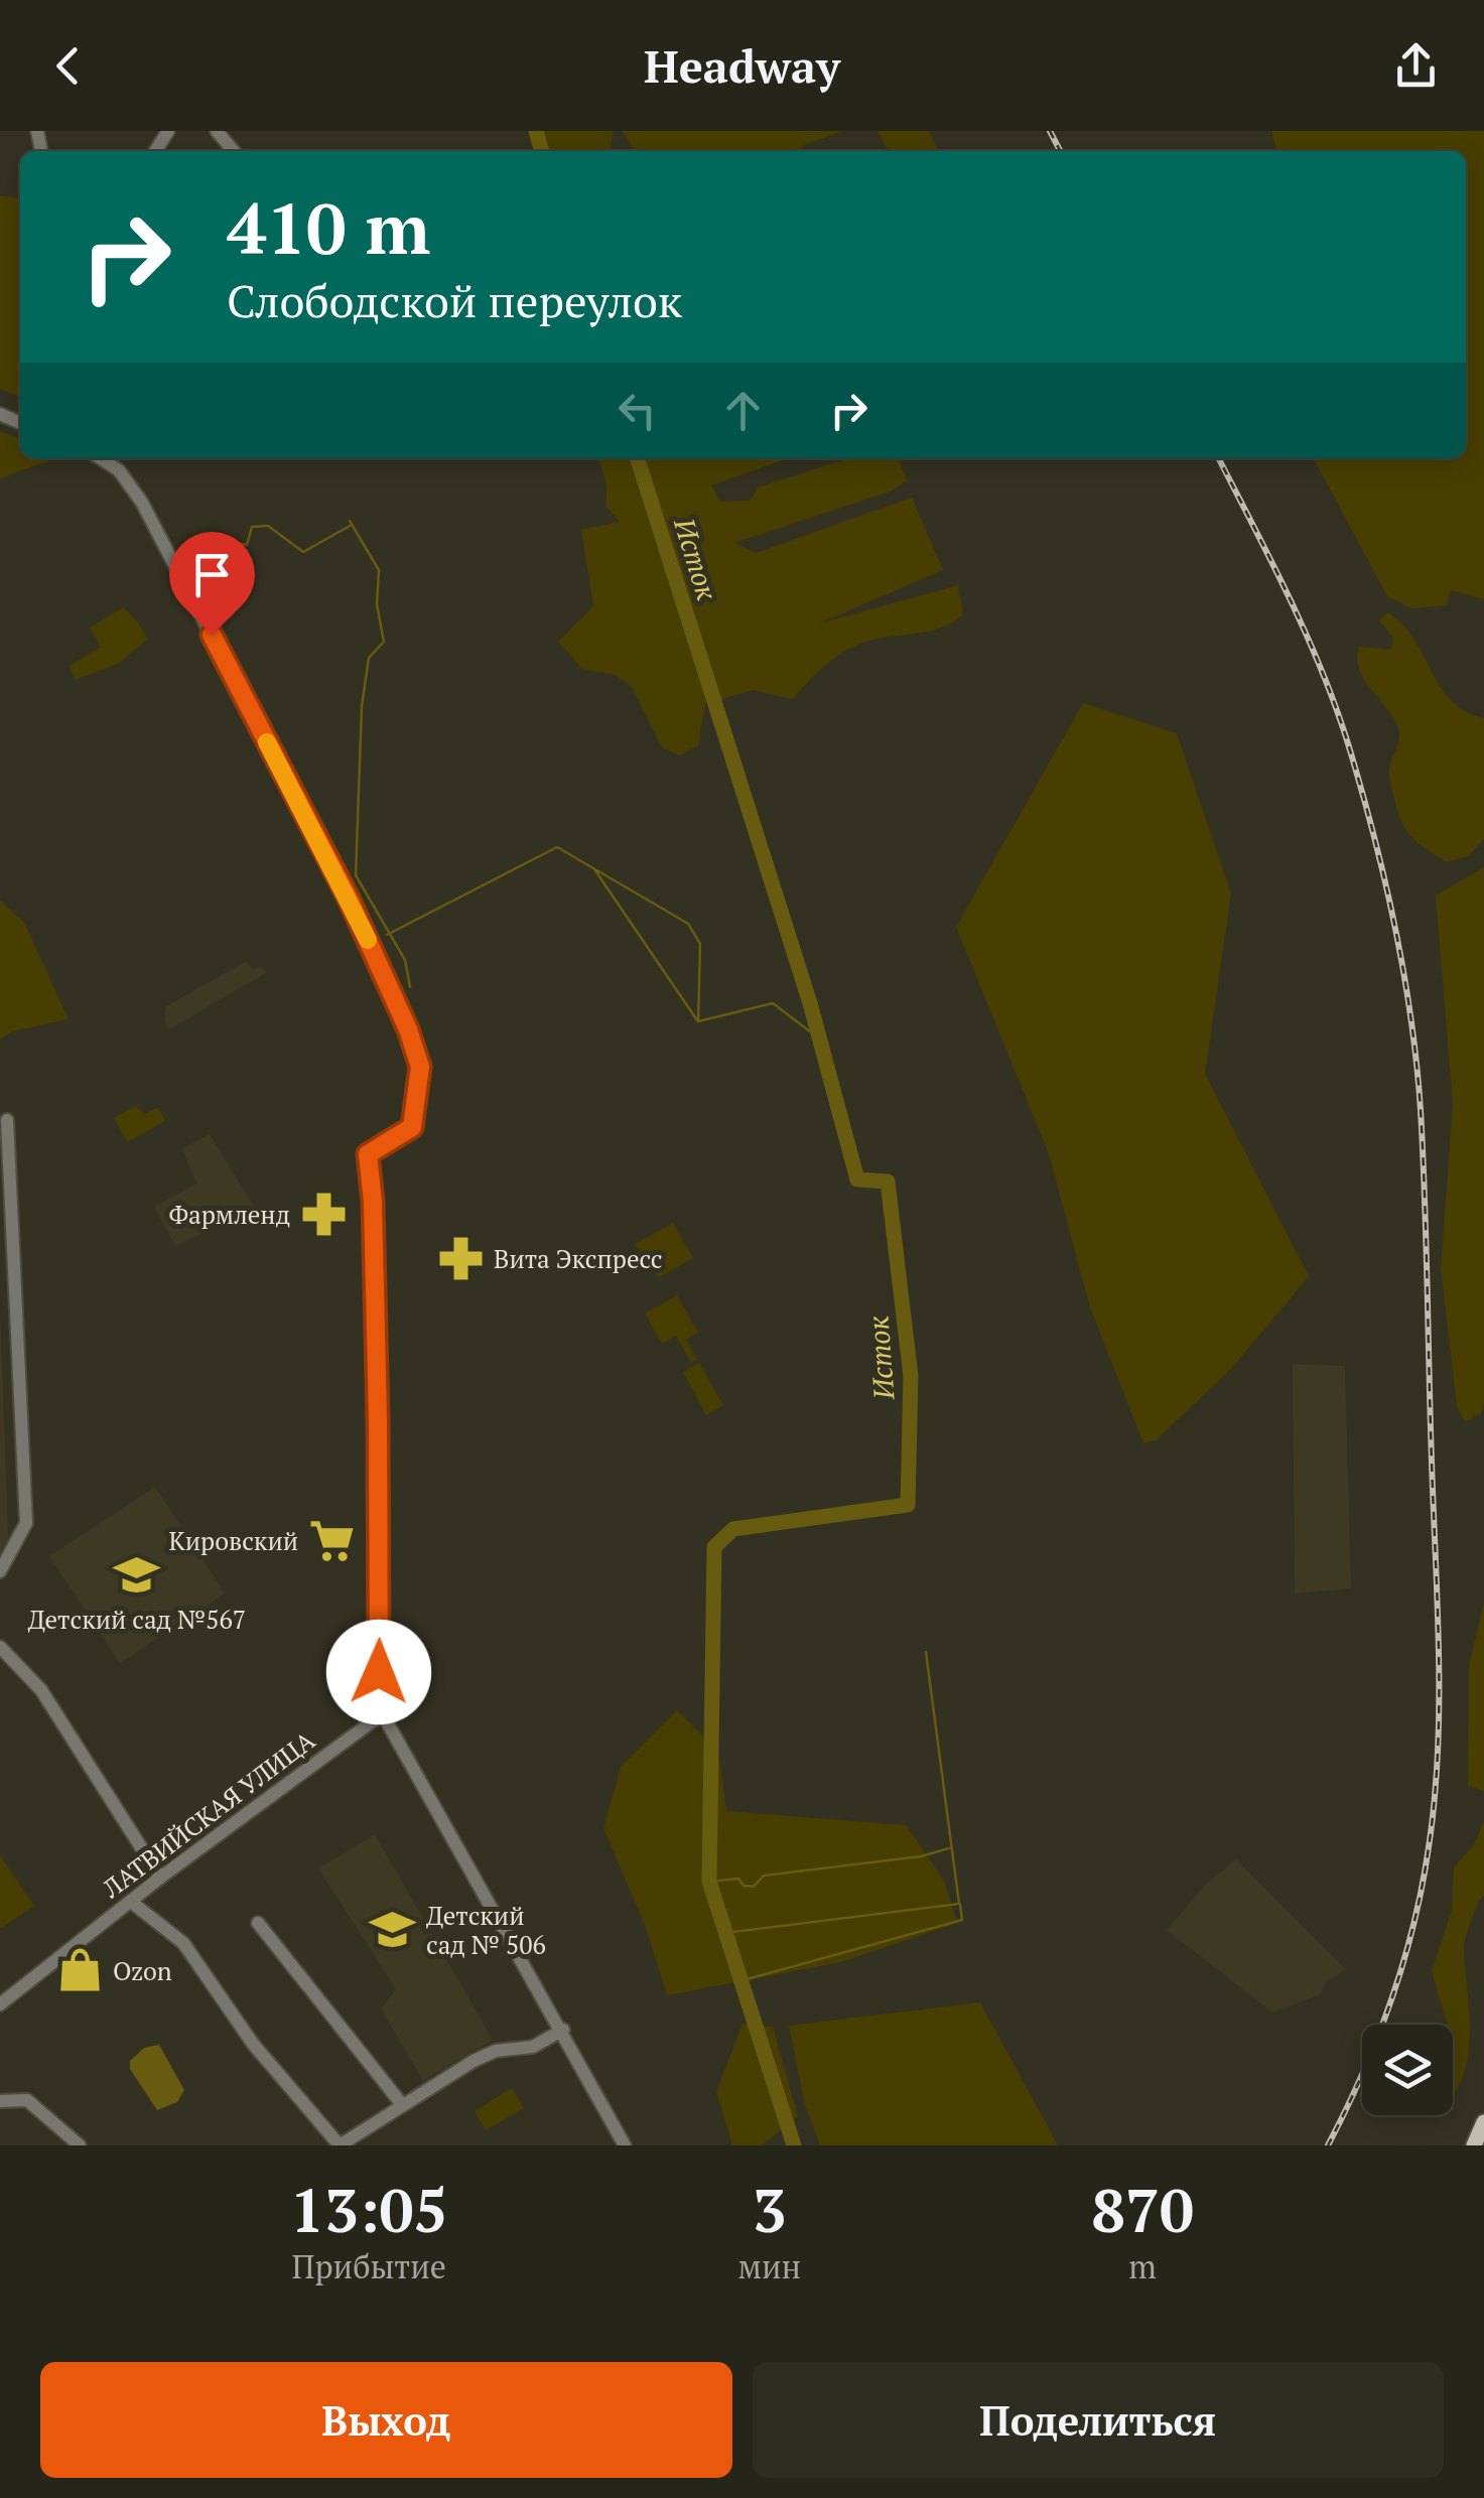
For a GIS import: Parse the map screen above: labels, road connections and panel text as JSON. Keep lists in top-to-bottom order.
{
  "streets": {
    "street": ["ЛАТВИЙСКАЯ УЛИЦА"]
  },
  "water": ["Исток"],
  "places": {
    "pharmacy": ["Фармленд", "Вита Экспресс"],
    "supermarket": ["Кировский"],
    "school or university": ["Детский сад №567", "Детский сад № 506"],
    "shop": ["Ozon"]
  },
  "page": {
    "header": "Headway",
    "turn": ["410 m", "Слободской переулок"],
    "eta": [
      "13:05",
      "Прибытие",
      "3",
      "мин",
      "870",
      "m"
    ],
    "buttons": ["Выход", "Поделиться"]
  }
}
